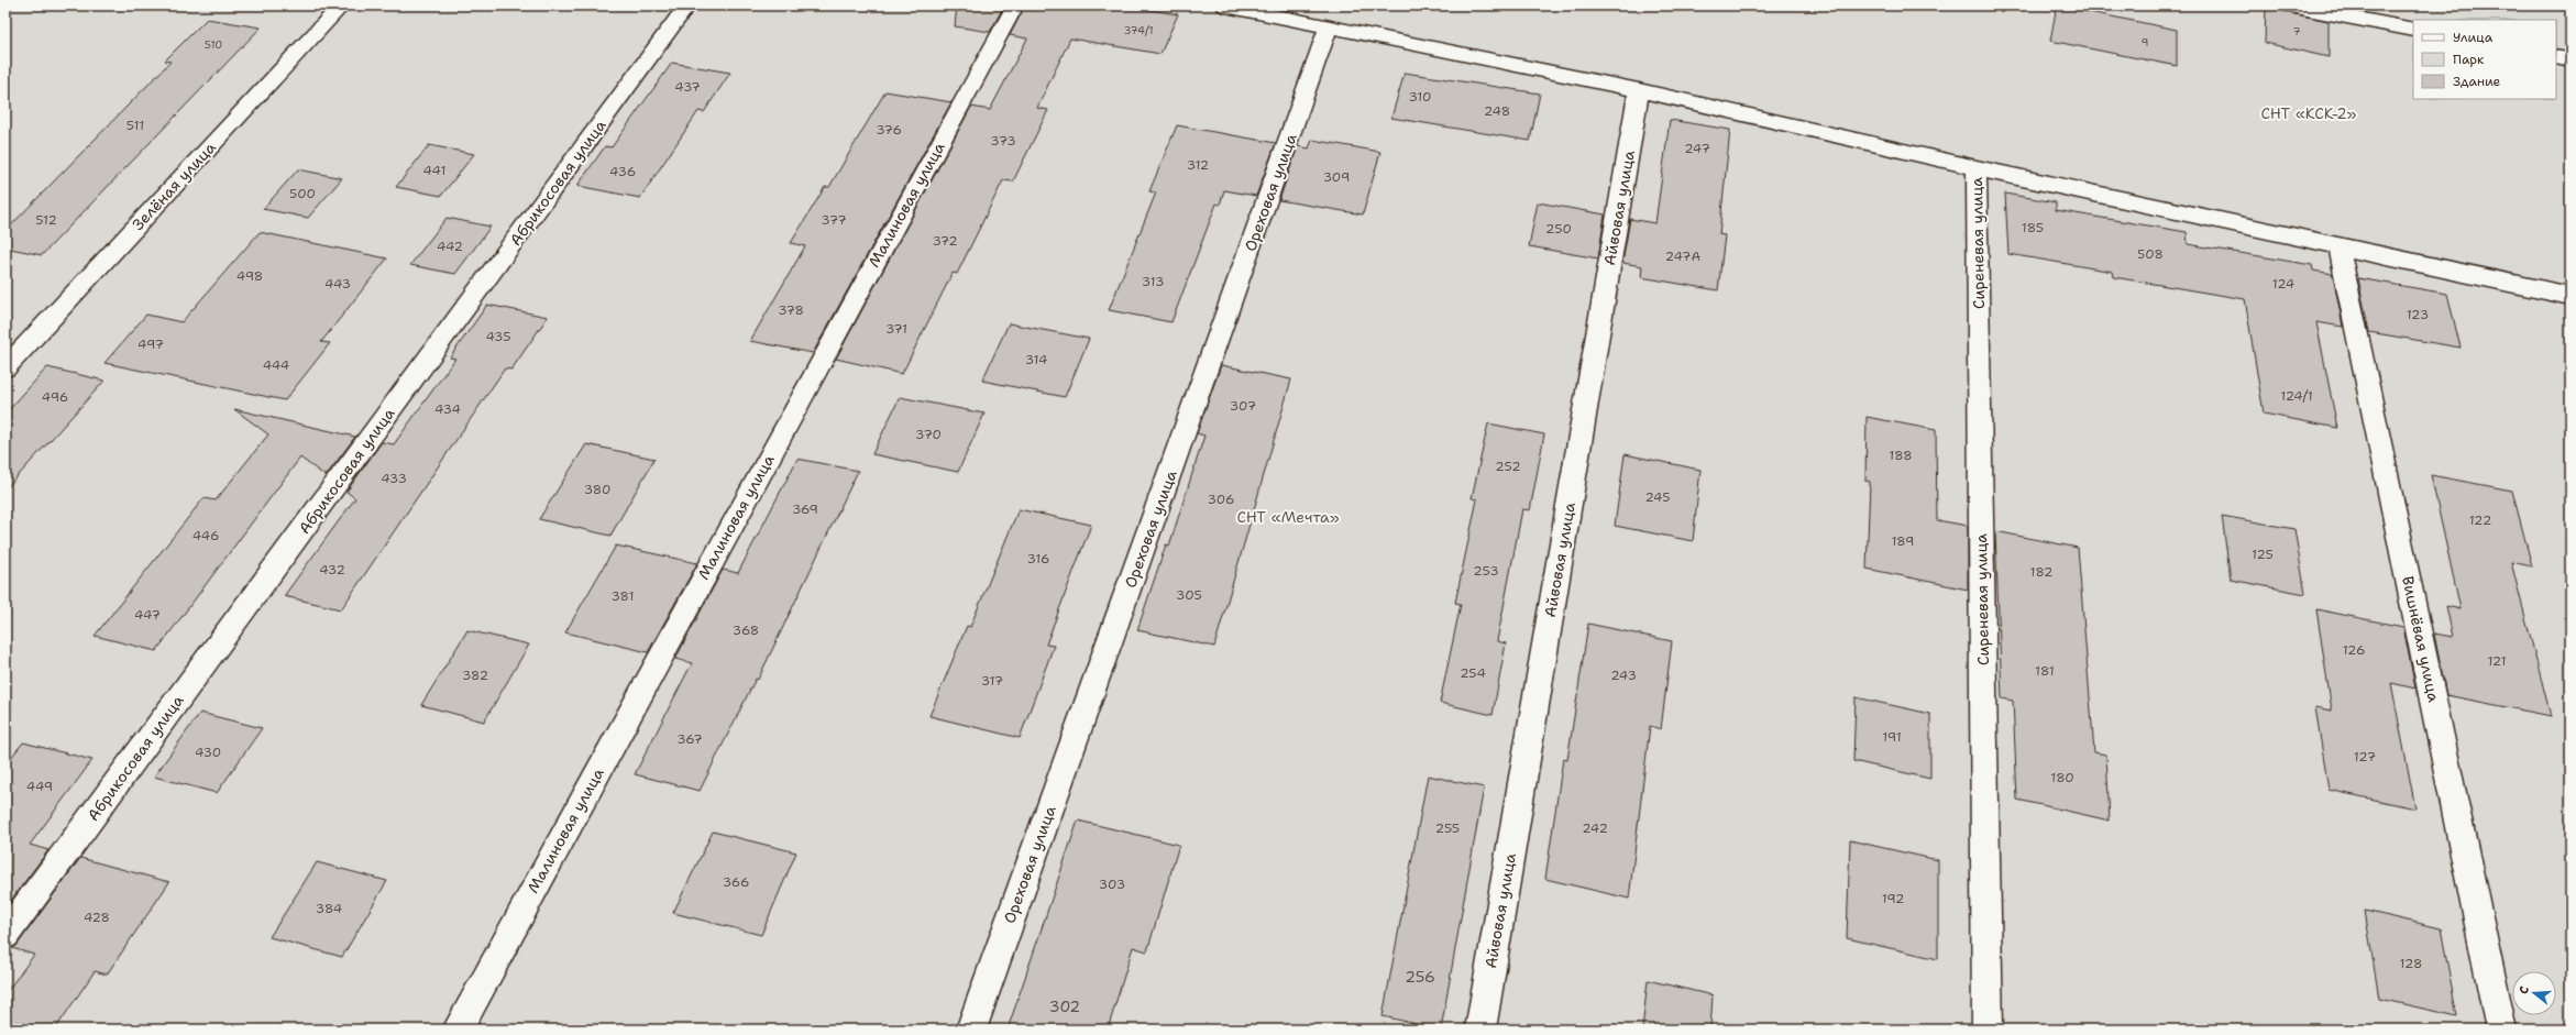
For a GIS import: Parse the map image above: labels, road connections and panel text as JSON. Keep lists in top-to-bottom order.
{
  "streets": {
    "street": [
      "Абрикосовая улица",
      "Зелёная улица",
      "Ореховая улица",
      "Малиновая улица",
      "Айвовая улица",
      "Сиреневая улица",
      "Вишнёвая улица"
    ]
  },
  "parks": ["СНТ «КСК-2»", "СНТ «Мечта»"],
  "house_numbers": [
    "374/1",
    "7",
    "9",
    "510",
    "437",
    "310",
    "248",
    "511",
    "376",
    "373",
    "247",
    "312",
    "441",
    "436",
    "309",
    "500",
    "512",
    "377",
    "185",
    "250",
    "372",
    "442",
    "508",
    "247А",
    "498",
    "313",
    "443",
    "124",
    "378",
    "123",
    "371",
    "435",
    "497",
    "314",
    "444",
    "124/1",
    "496",
    "307",
    "434",
    "370",
    "188",
    "252",
    "433",
    "380",
    "245",
    "306",
    "369",
    "122",
    "446",
    "189",
    "125",
    "316",
    "432",
    "253",
    "182",
    "305",
    "381",
    "447",
    "368",
    "126",
    "121",
    "181",
    "254",
    "382",
    "243",
    "317",
    "191",
    "367",
    "430",
    "127",
    "180",
    "449",
    "255",
    "242",
    "366",
    "303",
    "192",
    "384",
    "428",
    "128",
    "256",
    "302"
  ],
  "legend": ["Улица", "Парк", "Здание"],
  "north": "left"
}
